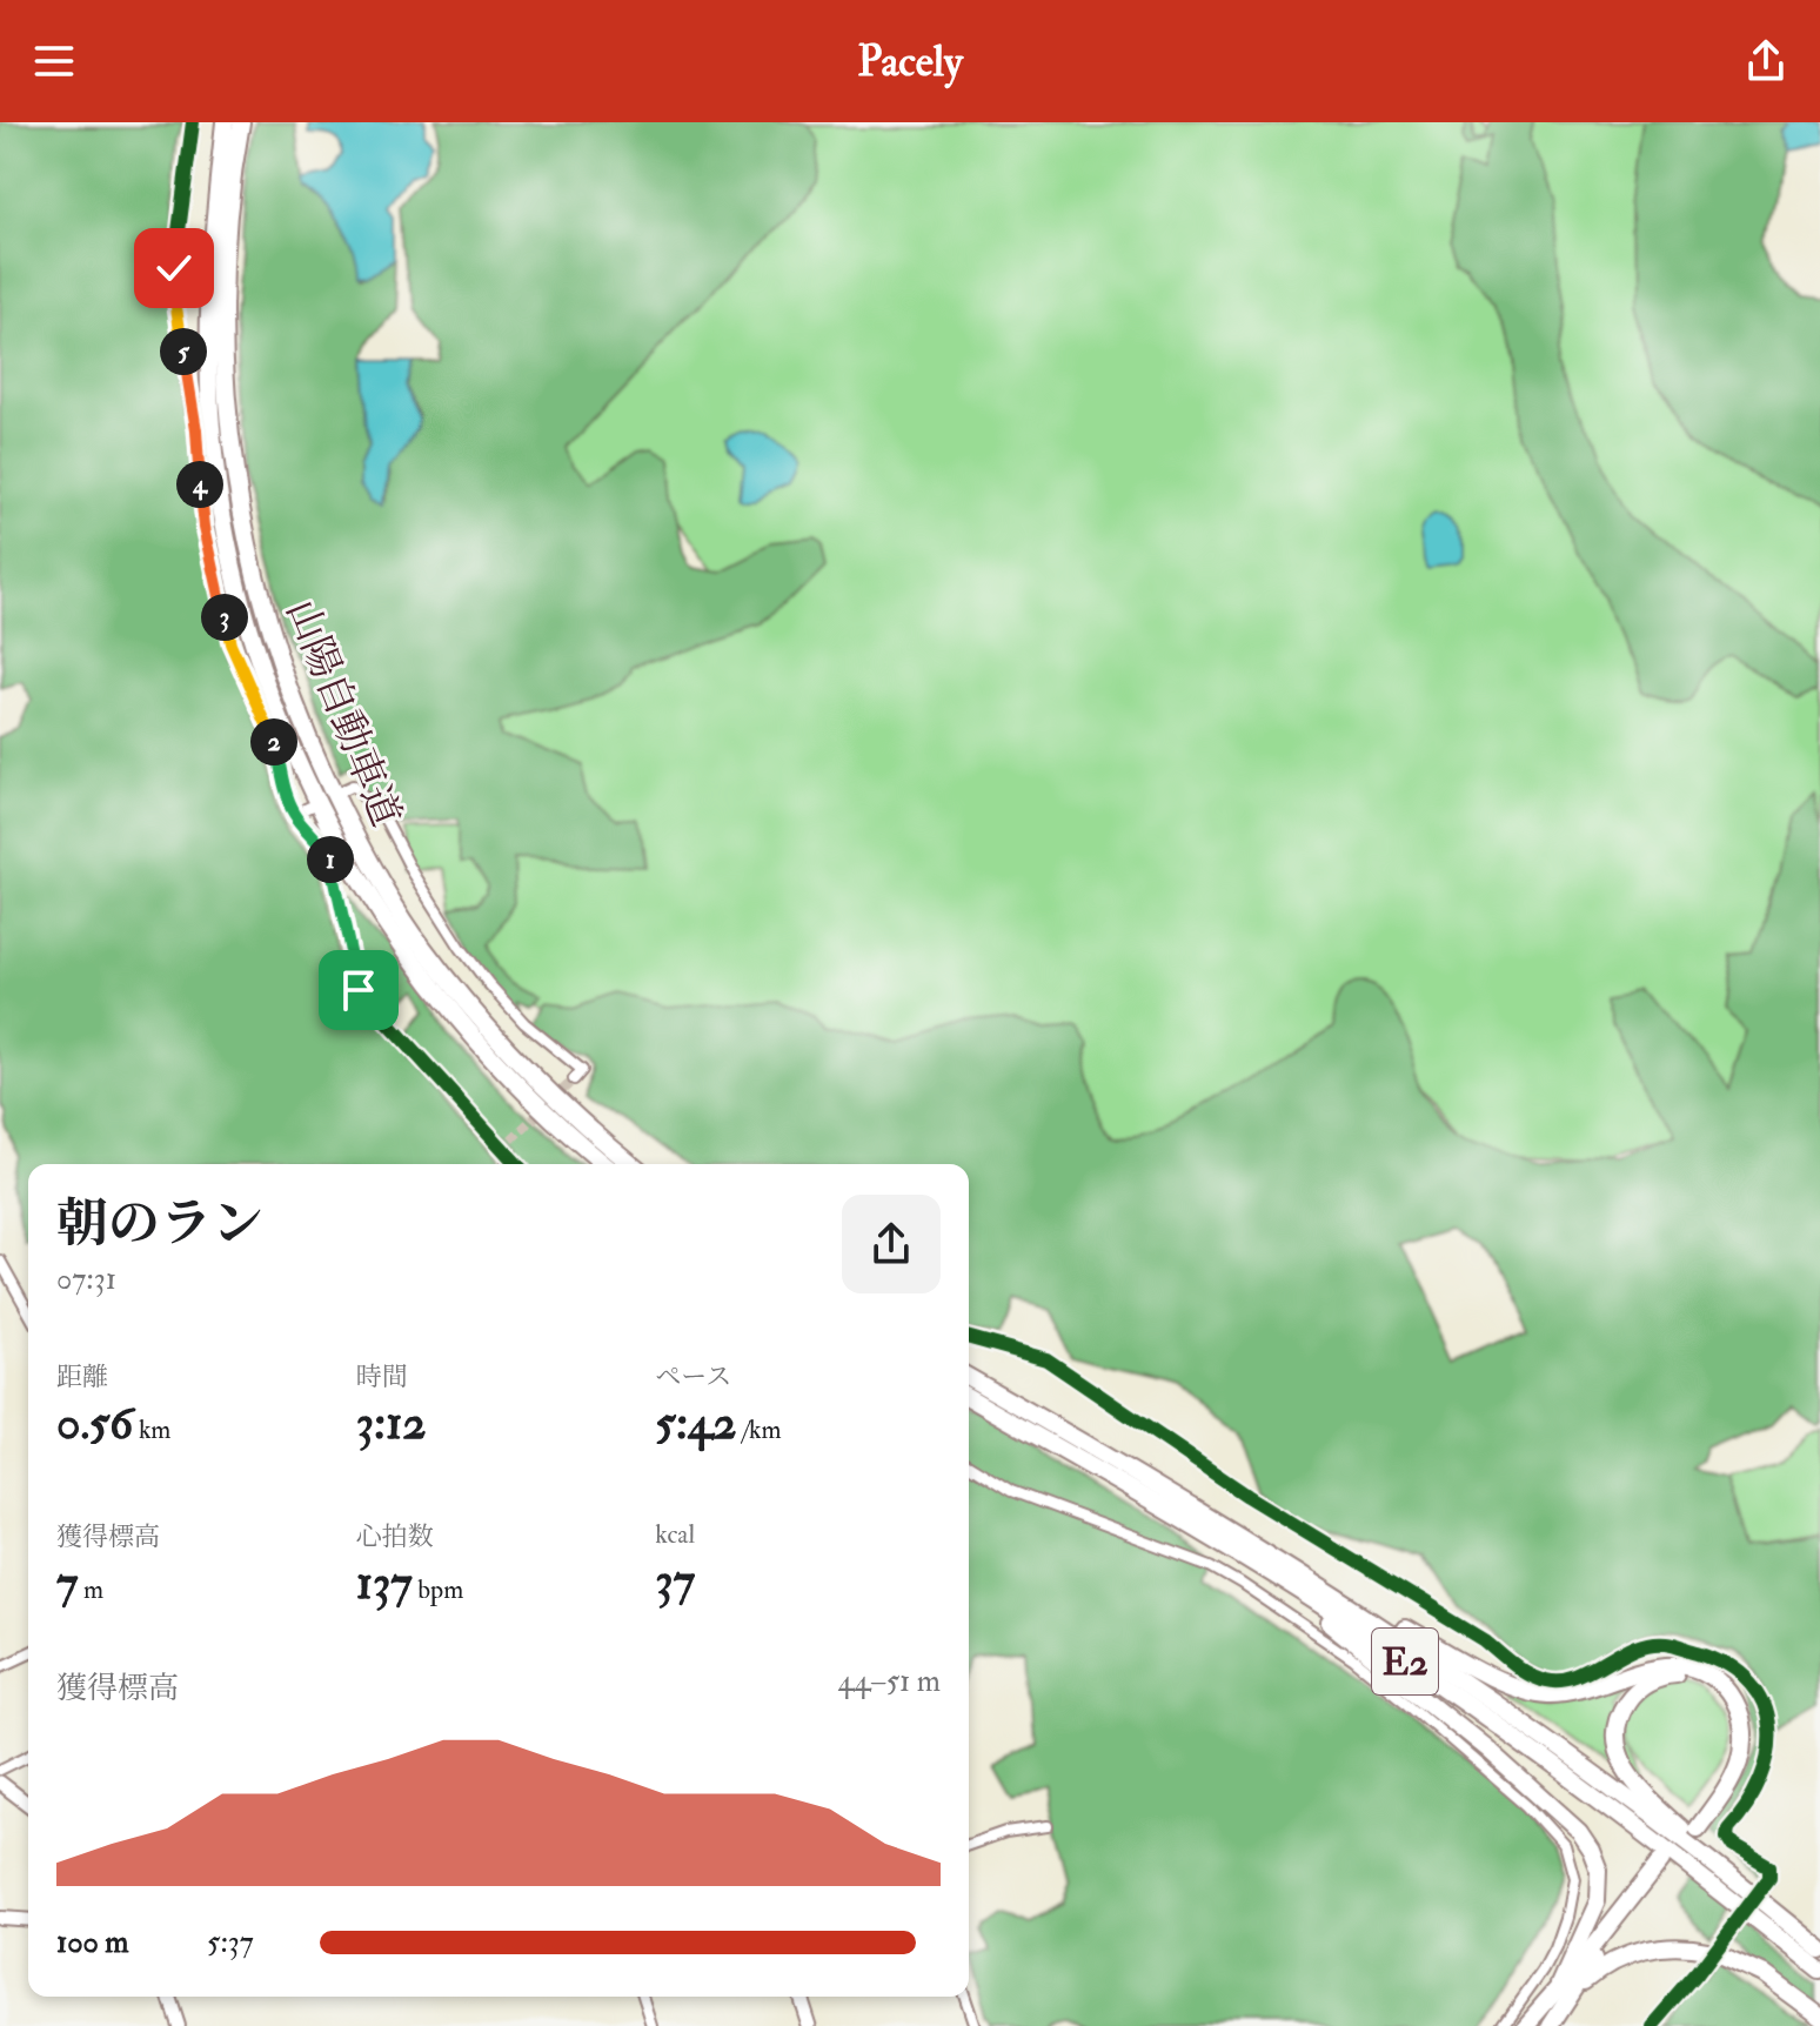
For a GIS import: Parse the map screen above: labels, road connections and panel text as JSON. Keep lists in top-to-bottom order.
{
  "streets": {
    "highway": ["山陽自動車道", "E2"]
  },
  "page": {
    "header": "Pacely",
    "pins": [
      "5",
      "4",
      "3",
      "2",
      "1"
    ],
    "heading": ["朝のラン", "07:31"],
    "stats": [
      ["距離", "0.56 km"],
      ["時間", "3:12"],
      ["ペース", "5:42 /km"],
      ["獲得標高", "7 m"],
      ["心拍数", "137 bpm"],
      ["kcal", "37"]
    ],
    "chart": ["獲得標高", "44–51 m"],
    "list": [
      {
        "name": "100 m",
        "note": "5:37"
      }
    ]
  }
}
